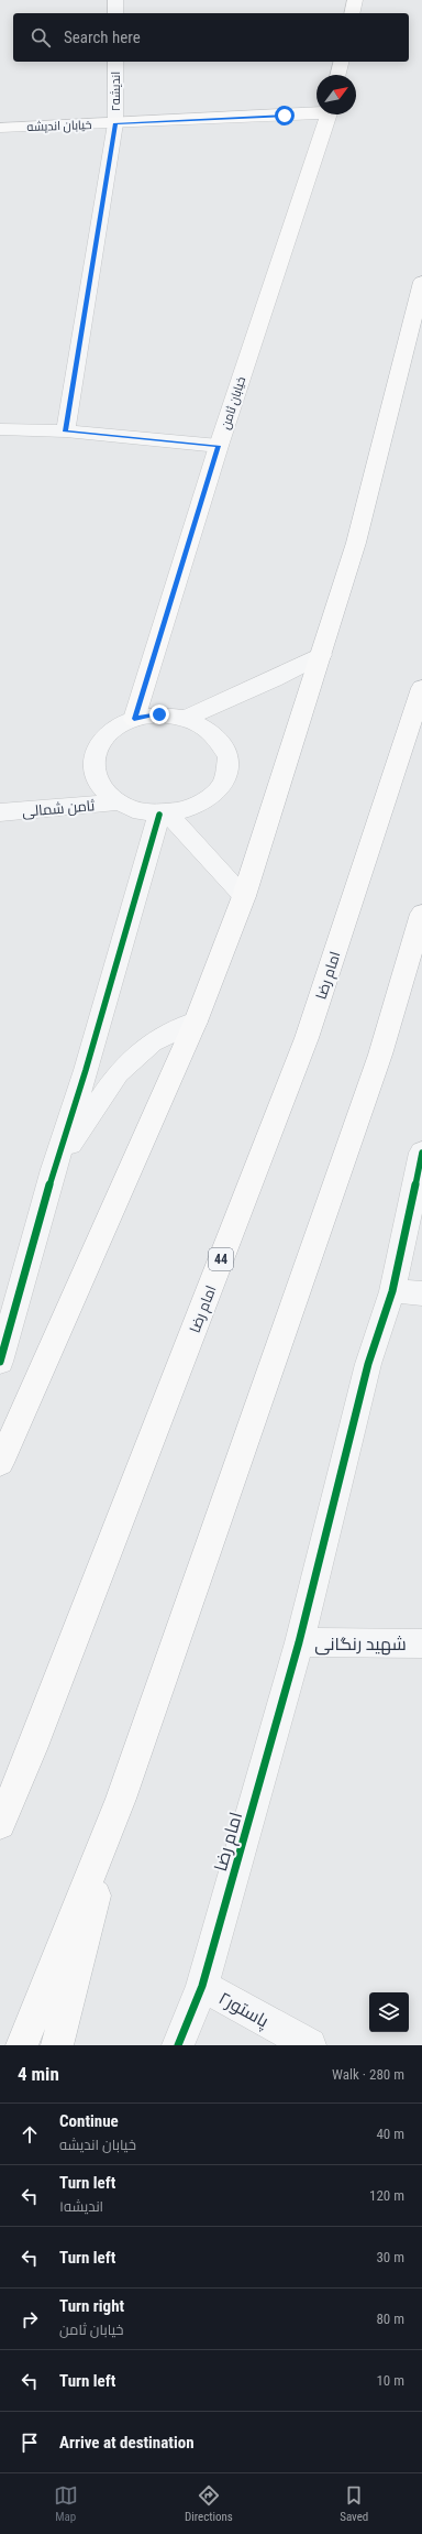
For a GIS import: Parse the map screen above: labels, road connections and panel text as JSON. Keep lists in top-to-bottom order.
{
  "streets": {
    "main road": [
      "خیابان اندیشه",
      "خیابان ثامن",
      "امام رضا",
      "44"
    ],
    "street": [
      "اندیشه۲",
      "ثامن شمالی",
      "شهید رنگانی",
      "پاستور۲"
    ]
  },
  "crossings": [
    ["اندیشه۲", "خیابان اندیشه"],
    ["خیابان ثامن", "ثامن شمالی"],
    ["امام رضا", "شهید رنگانی"],
    ["امام رضا", "پاستور۲"]
  ],
  "north": "top right",
  "page": {
    "search": "Search here",
    "heading": ["4 min", "Walk · 280 m"],
    "list": [
      ["Continue", "خیابان اندیشه", "40 m"],
      ["Turn left", "اندیشه۱", "120 m"],
      ["Turn left", "30 m"],
      ["Turn right", "خیابان ثامن", "80 m"],
      ["Turn left", "10 m"],
      "Arrive at destination"
    ],
    "nav": ["Map", "Directions", "Saved"]
  }
}
